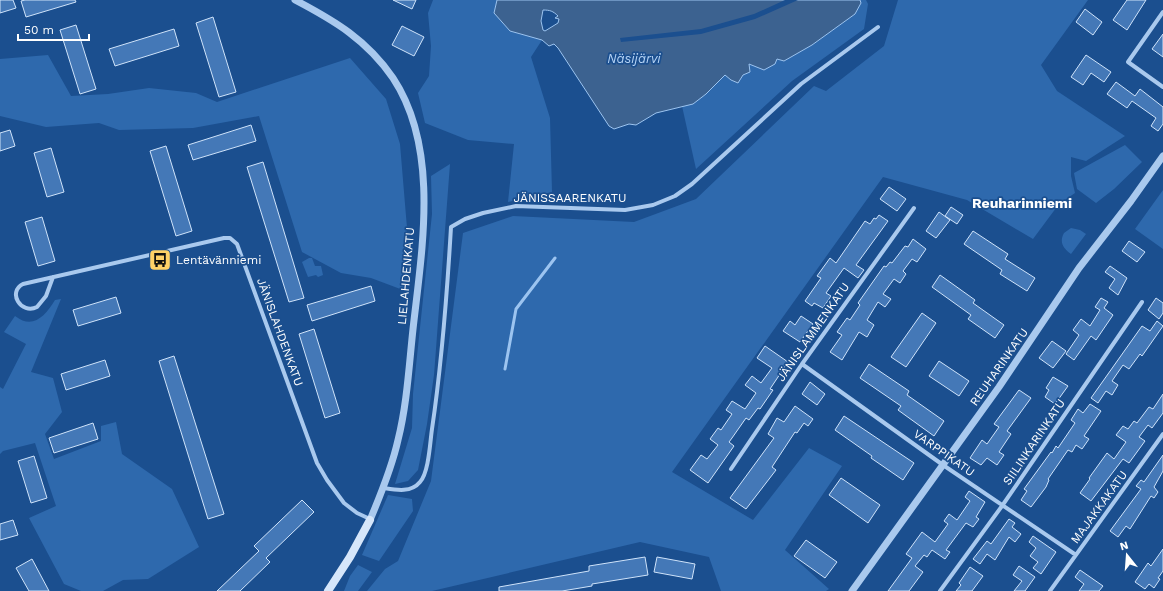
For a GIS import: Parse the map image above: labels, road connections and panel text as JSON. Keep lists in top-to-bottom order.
{
  "streets": {
    "main road": ["LIELAHDENKATU"],
    "street": [
      "JÄNISSAARENKATU",
      "JÄNISLAHDENKATU",
      "JÄNISLAMMENKATU",
      "REUHARINKATU",
      "SIILINKARINKATU",
      "VARPPIKATU",
      "MAJAKKAKATU"
    ]
  },
  "crossings": [
    ["JÄNISSAARENKATU", "LIELAHDENKATU"],
    ["LIELAHDENKATU", "JÄNISLAHDENKATU"],
    ["JÄNISLAMMENKATU", "VARPPIKATU"],
    ["REUHARINKATU", "VARPPIKATU"],
    ["SIILINKARINKATU", "VARPPIKATU"],
    ["VARPPIKATU", "MAJAKKAKATU"]
  ],
  "districts": ["Reuharinniemi"],
  "water": ["Näsijärvi"],
  "places": {
    "bus stop": ["Lentävänniemi"]
  },
  "scale_bar": "50 m",
  "north": "top"
}
